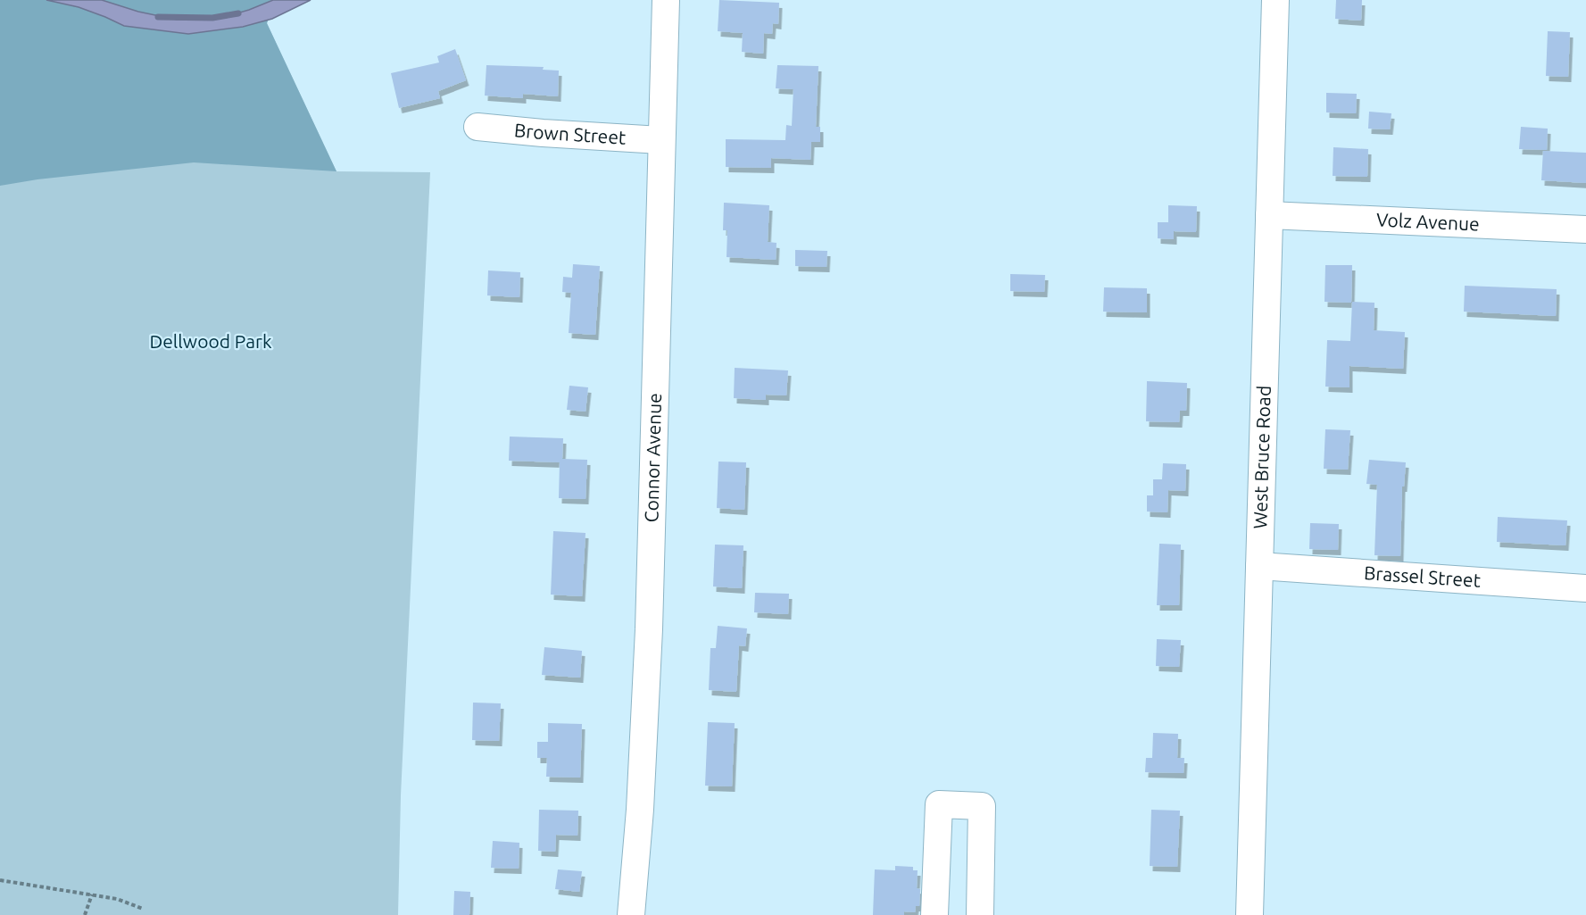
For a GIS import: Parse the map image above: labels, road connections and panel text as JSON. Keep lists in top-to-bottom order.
{
  "streets": {
    "street": [
      "Brown Street",
      "Volz Avenue",
      "West Bruce Road",
      "Connor Avenue",
      "Brassel Street"
    ]
  },
  "crossings": [
    ["Brown Street", "Connor Avenue"],
    ["Volz Avenue", "West Bruce Road"],
    ["West Bruce Road", "Brassel Street"]
  ],
  "parks": ["Dellwood Park"]
}
